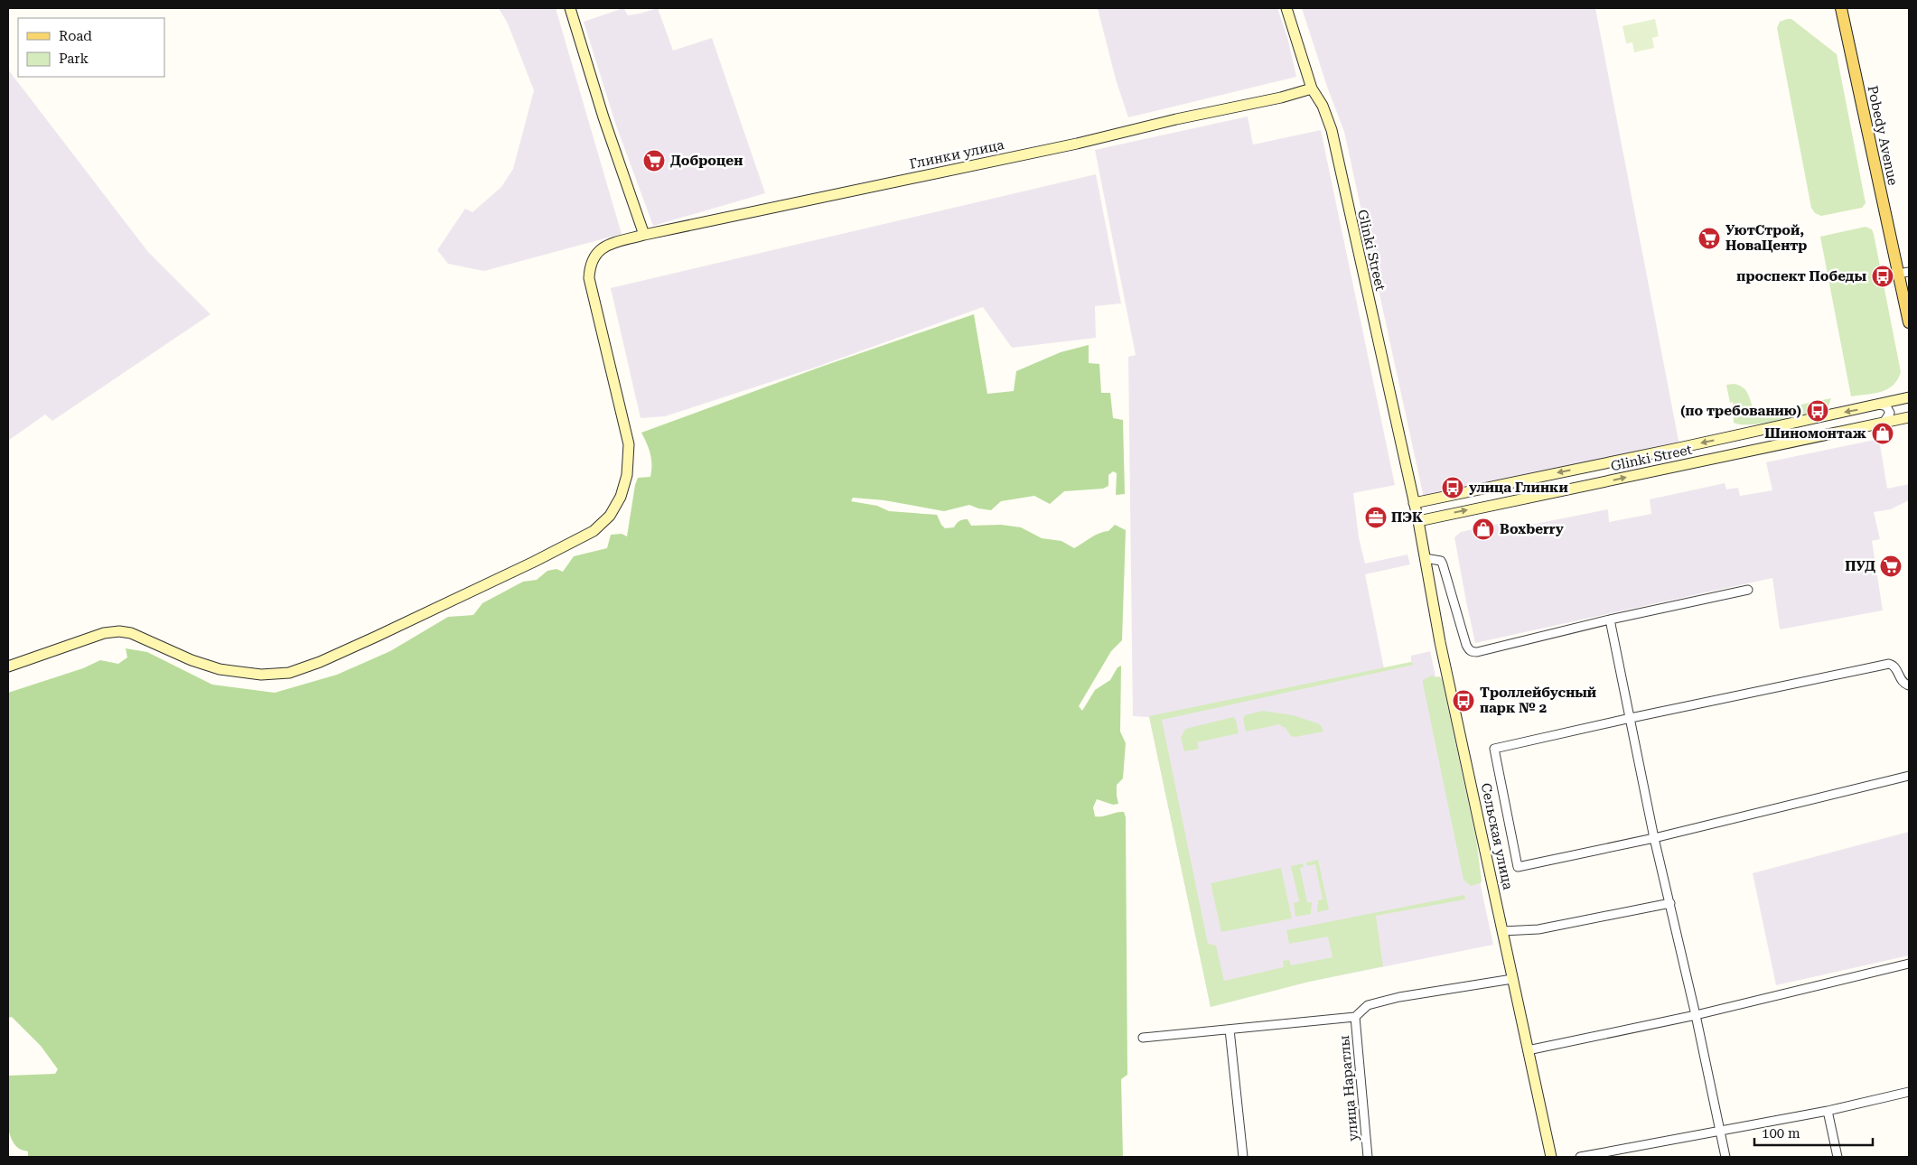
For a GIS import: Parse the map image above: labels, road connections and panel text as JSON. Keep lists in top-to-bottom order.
{
  "streets": {
    "main road": [
      "Pobedy Avenue",
      "Глинки улица",
      "Glinki Street",
      "Сельская улица"
    ],
    "street": ["улица Наратлы"]
  },
  "crossings": [
    ["Глинки улица", "Glinki Street"],
    ["Glinki Street", "Сельская улица"]
  ],
  "places": {
    "supermarket": ["Доброцен", "УютСтрой, НоваЦентр", "ПУД"],
    "bus stop": [
      "проспект Победы",
      "(по требованию)",
      "улица Глинки",
      "Троллейбусный парк № 2"
    ],
    "shop": ["Шиномонтаж", "Boxberry"],
    "office": ["ПЭК"]
  },
  "legend": ["Road", "Park"],
  "scale_bar": "100 m"
}
